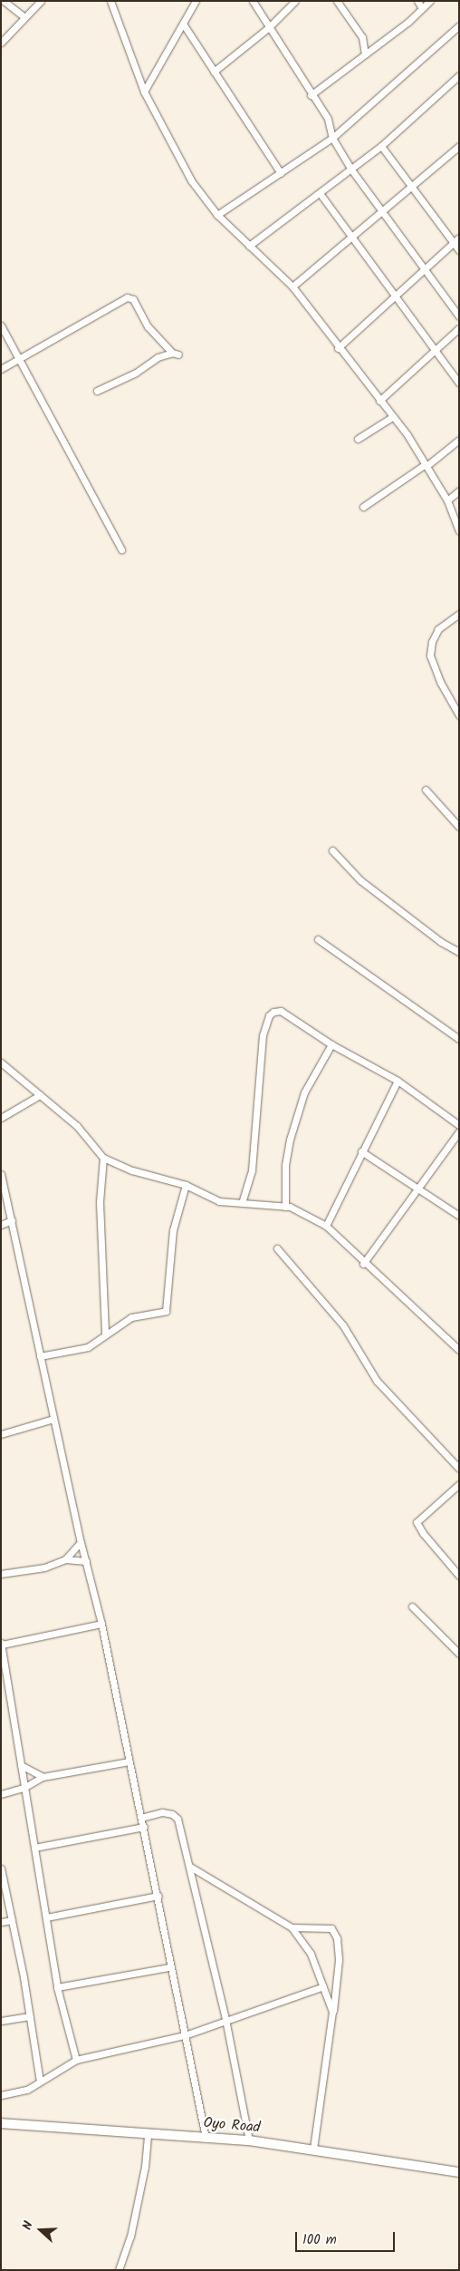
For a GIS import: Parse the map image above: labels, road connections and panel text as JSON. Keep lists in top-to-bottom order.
{
  "streets": {
    "street": ["Oyo Road"]
  },
  "scale_bar": "100 m",
  "north": "left"
}
